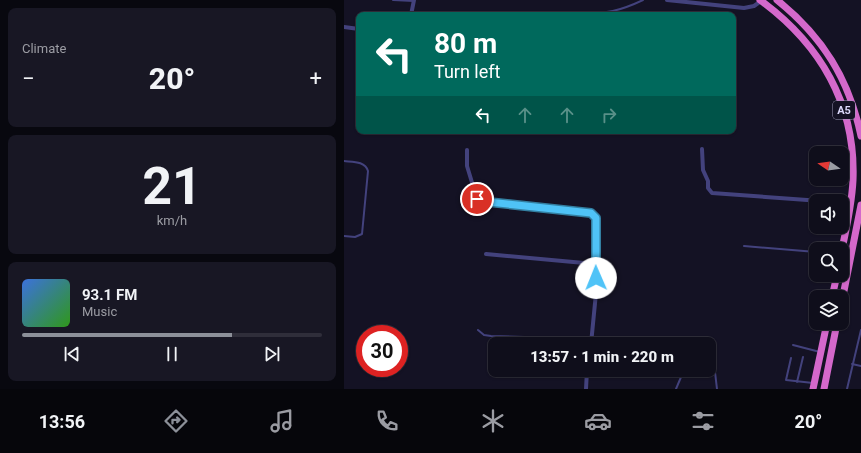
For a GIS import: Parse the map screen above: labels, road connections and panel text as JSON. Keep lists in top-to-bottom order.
{
  "streets": {
    "highway": ["A5"]
  },
  "north": "left",
  "page": {
    "tile": [
      "Climate",
      ["21", "km/h"]
    ],
    "turn": ["80 m", "Turn left"],
    "heat": ["−", "20°", "+"],
    "song": ["93.1 FM", "Music"],
    "limit": "30",
    "trip": "13:57 · 1 min · 220 m",
    "tabs": ["13:56", "20°"]
  }
}
